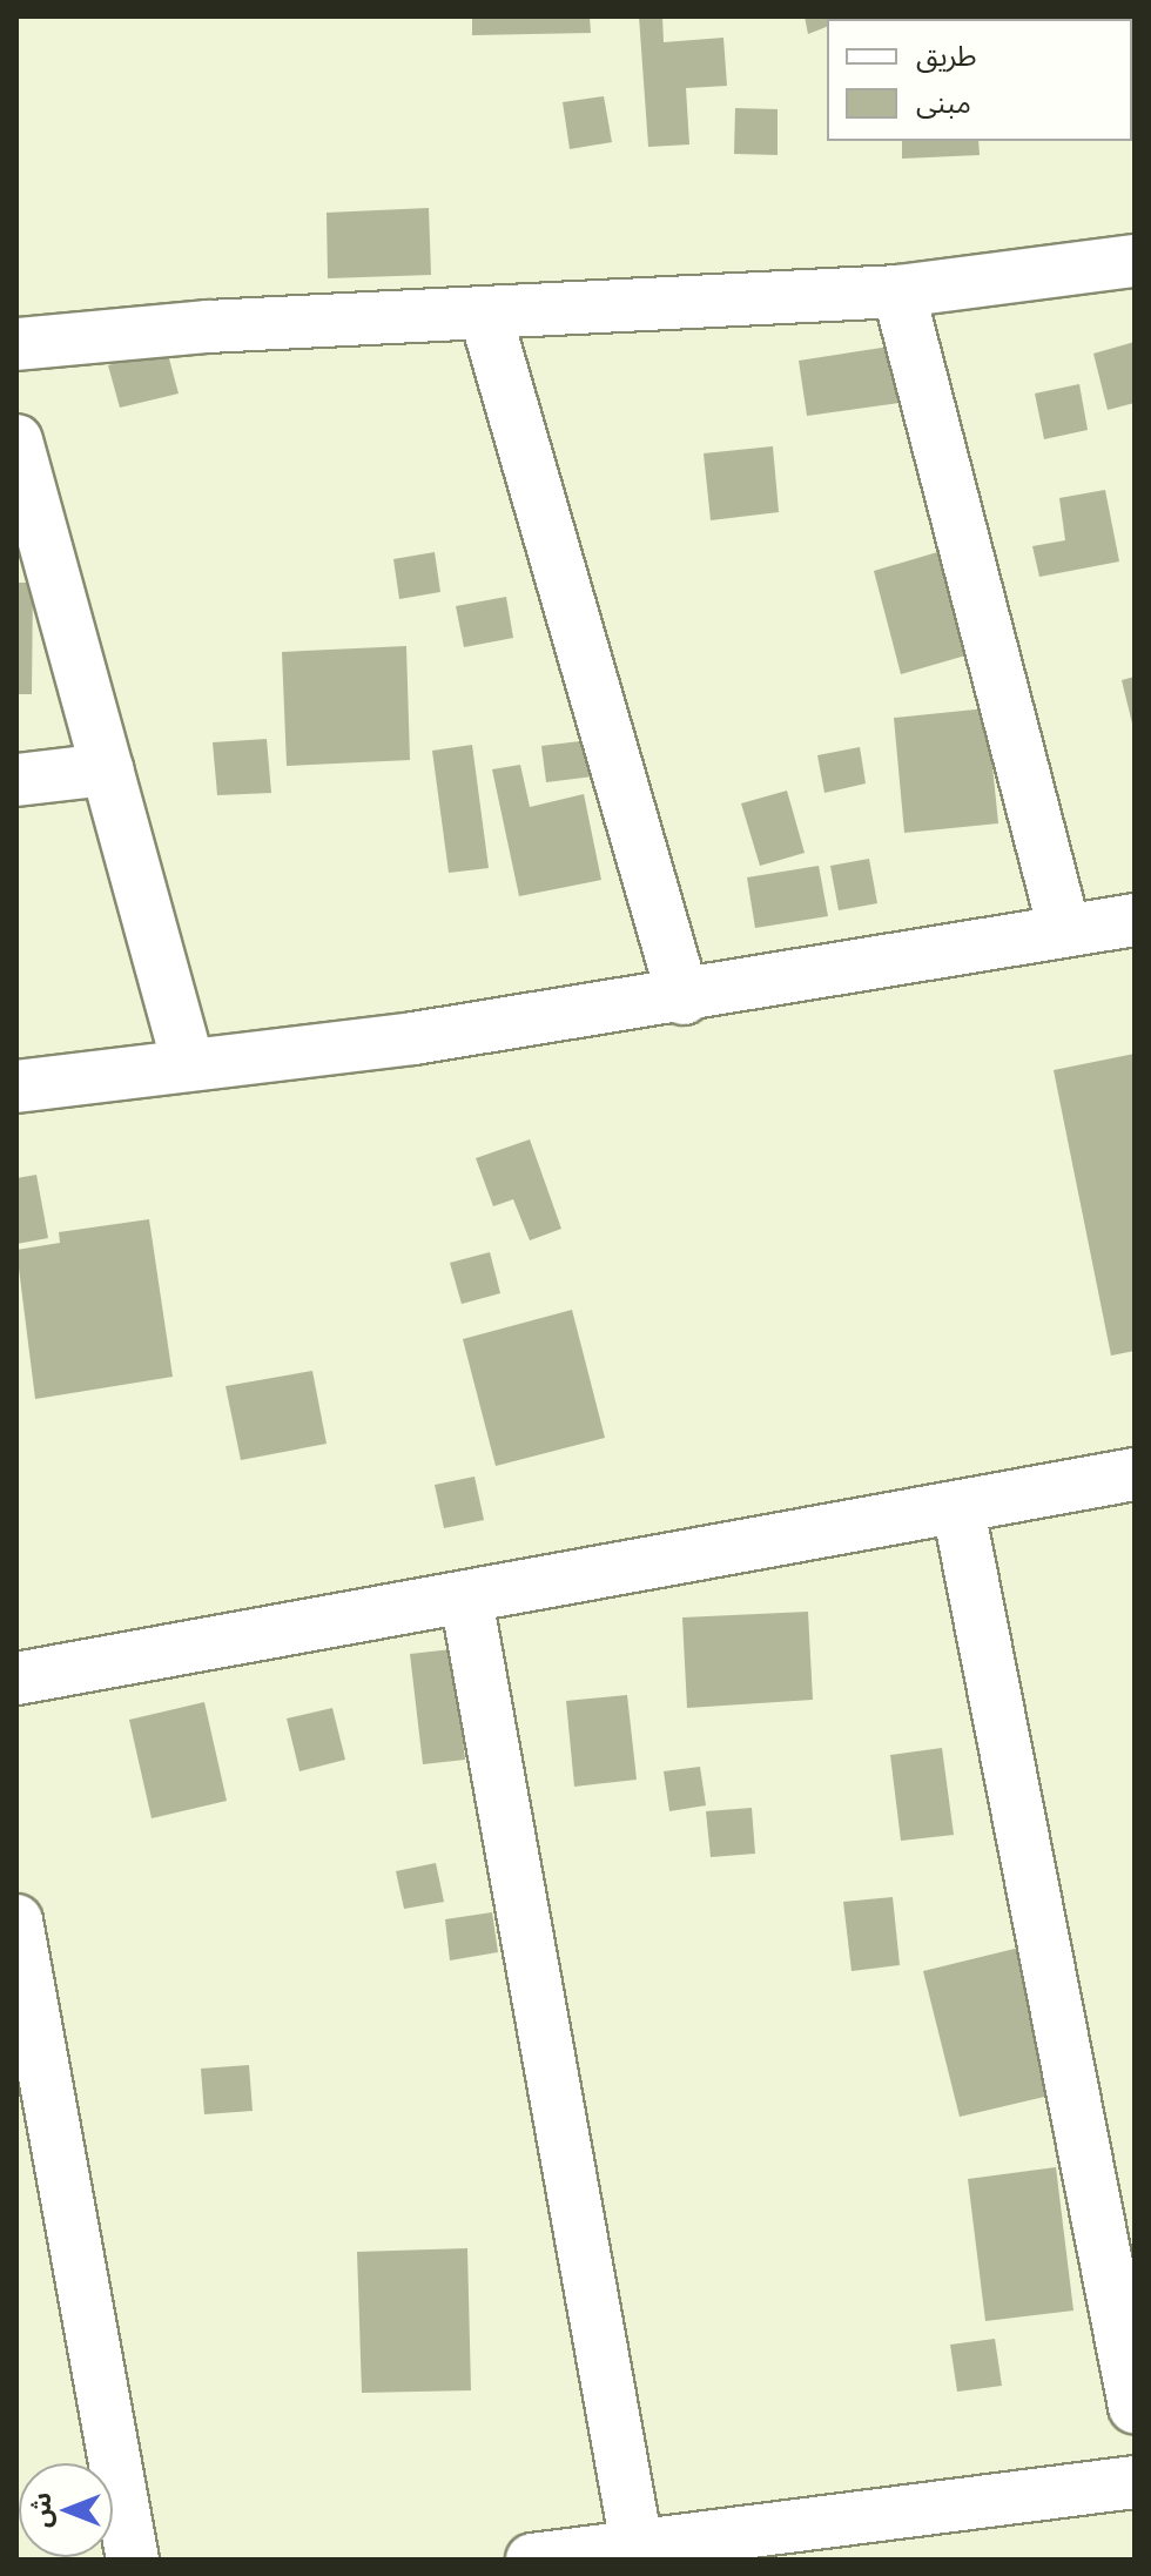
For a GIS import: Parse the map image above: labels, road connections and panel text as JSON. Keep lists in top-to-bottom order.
{
  "legend": ["طريق", "مبنى"],
  "north": "left"
}
